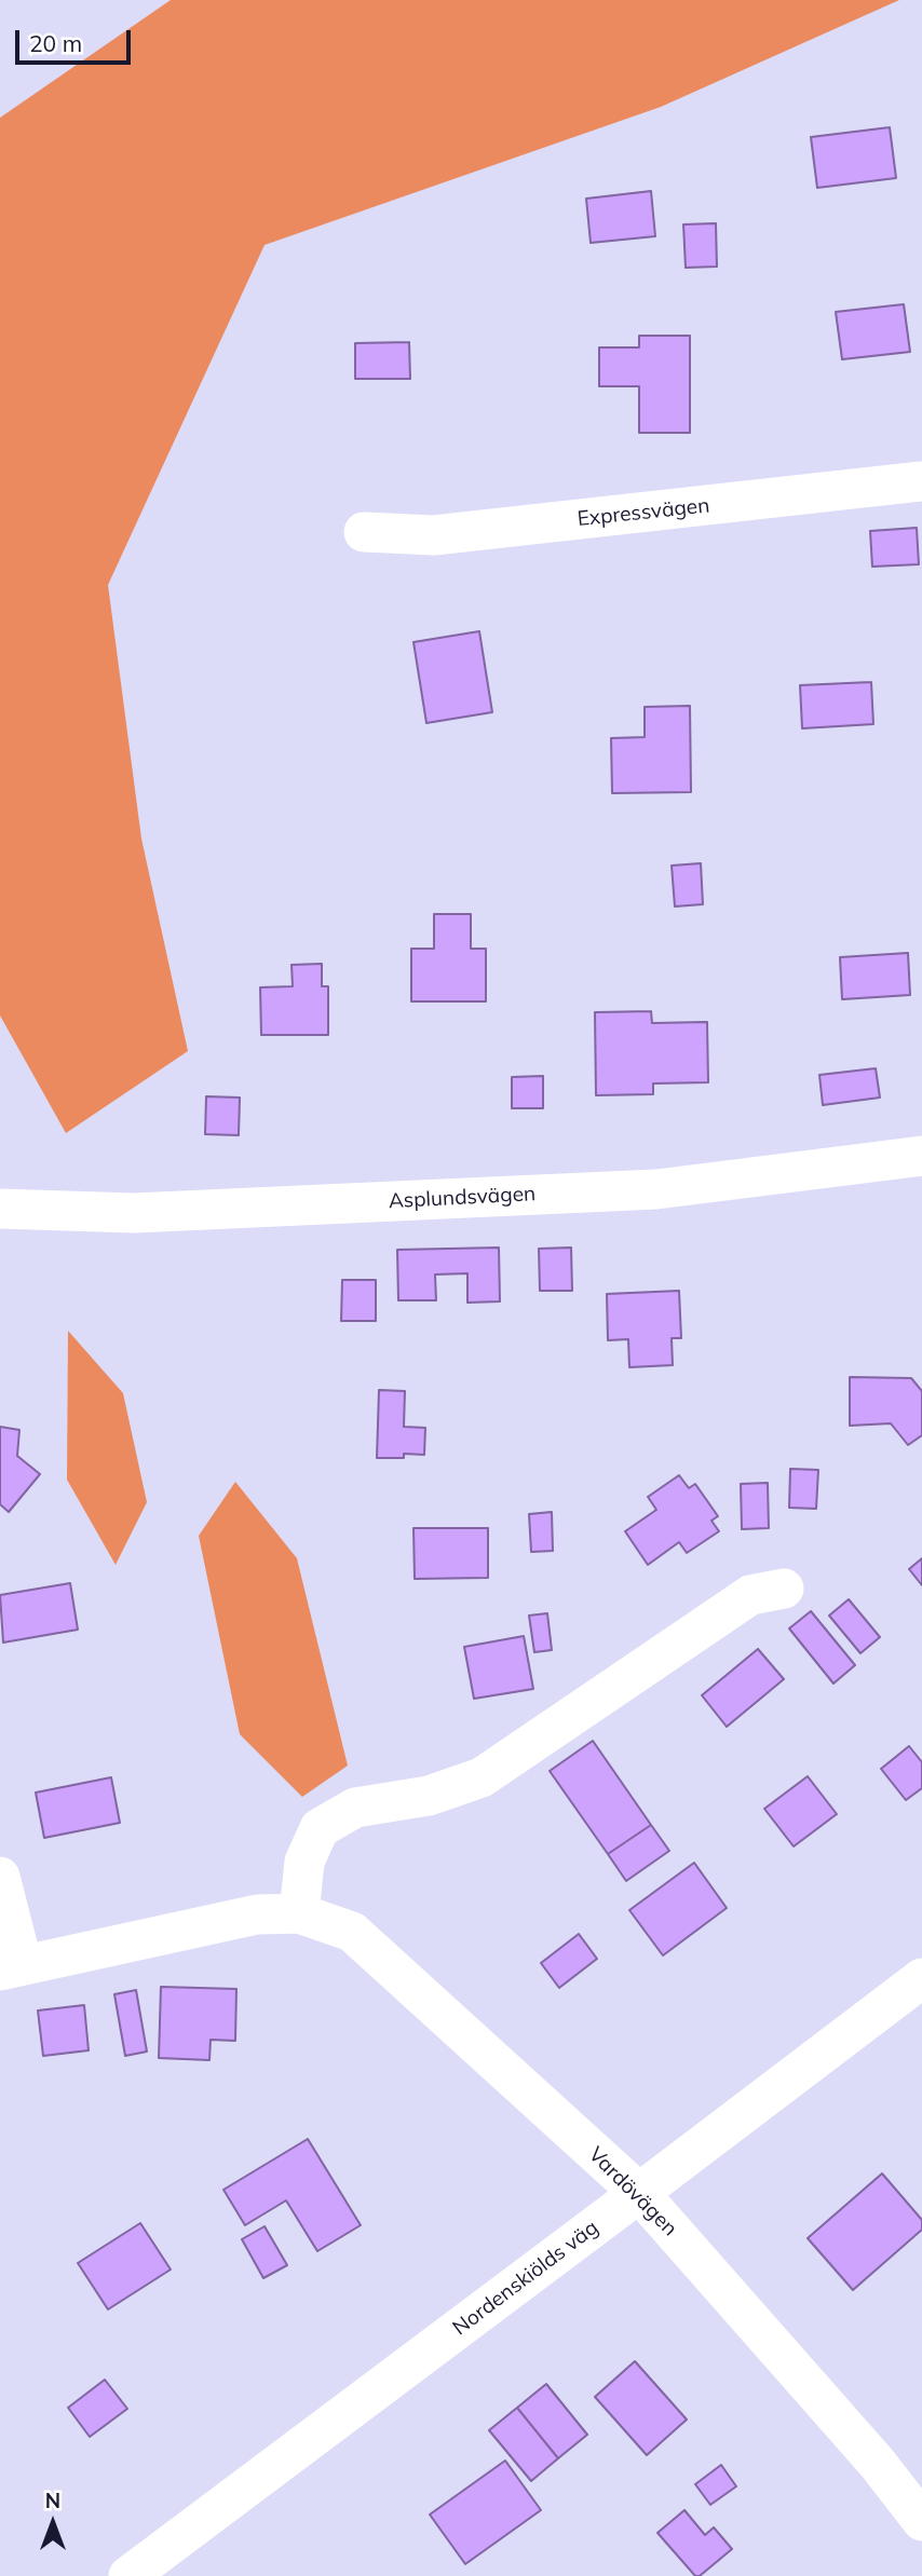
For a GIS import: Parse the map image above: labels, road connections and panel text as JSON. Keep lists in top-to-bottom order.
{
  "streets": {
    "street": [
      "Expressvägen",
      "Asplundsvägen",
      "Vardövägen",
      "Nordenskiölds väg"
    ]
  },
  "crossings": [
    ["Vardövägen", "Nordenskiölds väg"]
  ],
  "scale_bar": "20 m",
  "north": "top"
}
